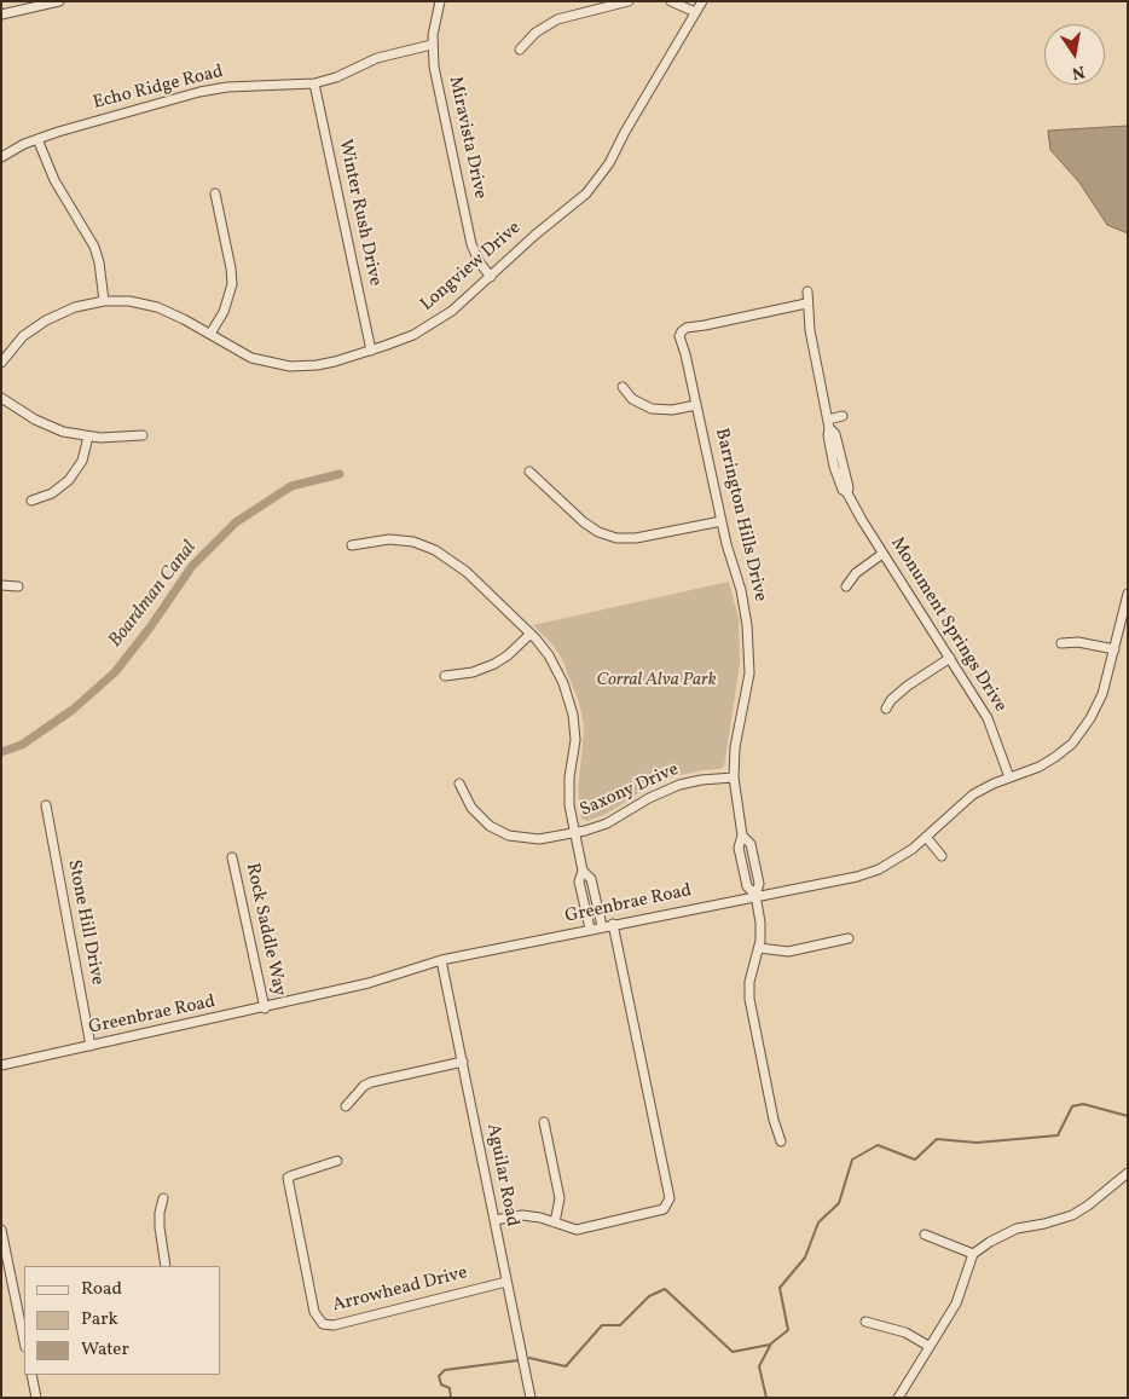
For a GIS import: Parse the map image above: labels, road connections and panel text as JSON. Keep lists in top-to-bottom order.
{
  "streets": {
    "street": [
      "Echo Ridge Road",
      "Miravista Drive",
      "Winter Rush Drive",
      "Longview Drive",
      "Barrington Hills Drive",
      "Monument Springs Drive",
      "Saxony Drive",
      "Greenbrae Road",
      "Stone Hill Drive",
      "Rock Saddle Way",
      "Aguilar Road",
      "Arrowhead Drive"
    ]
  },
  "crossings": [
    ["Echo Ridge Road", "Miravista Drive"],
    ["Echo Ridge Road", "Winter Rush Drive"],
    ["Miravista Drive", "Longview Drive"],
    ["Winter Rush Drive", "Longview Drive"],
    ["Barrington Hills Drive", "Monument Springs Drive"],
    ["Barrington Hills Drive", "Saxony Drive"],
    ["Barrington Hills Drive", "Greenbrae Road"],
    ["Monument Springs Drive", "Greenbrae Road"],
    ["Greenbrae Road", "Stone Hill Drive"],
    ["Greenbrae Road", "Rock Saddle Way"],
    ["Greenbrae Road", "Aguilar Road"],
    ["Aguilar Road", "Arrowhead Drive"]
  ],
  "water": ["Boardman Canal"],
  "parks": ["Corral Alva Park"],
  "legend": ["Road", "Park", "Water"],
  "north": "bottom"
}
